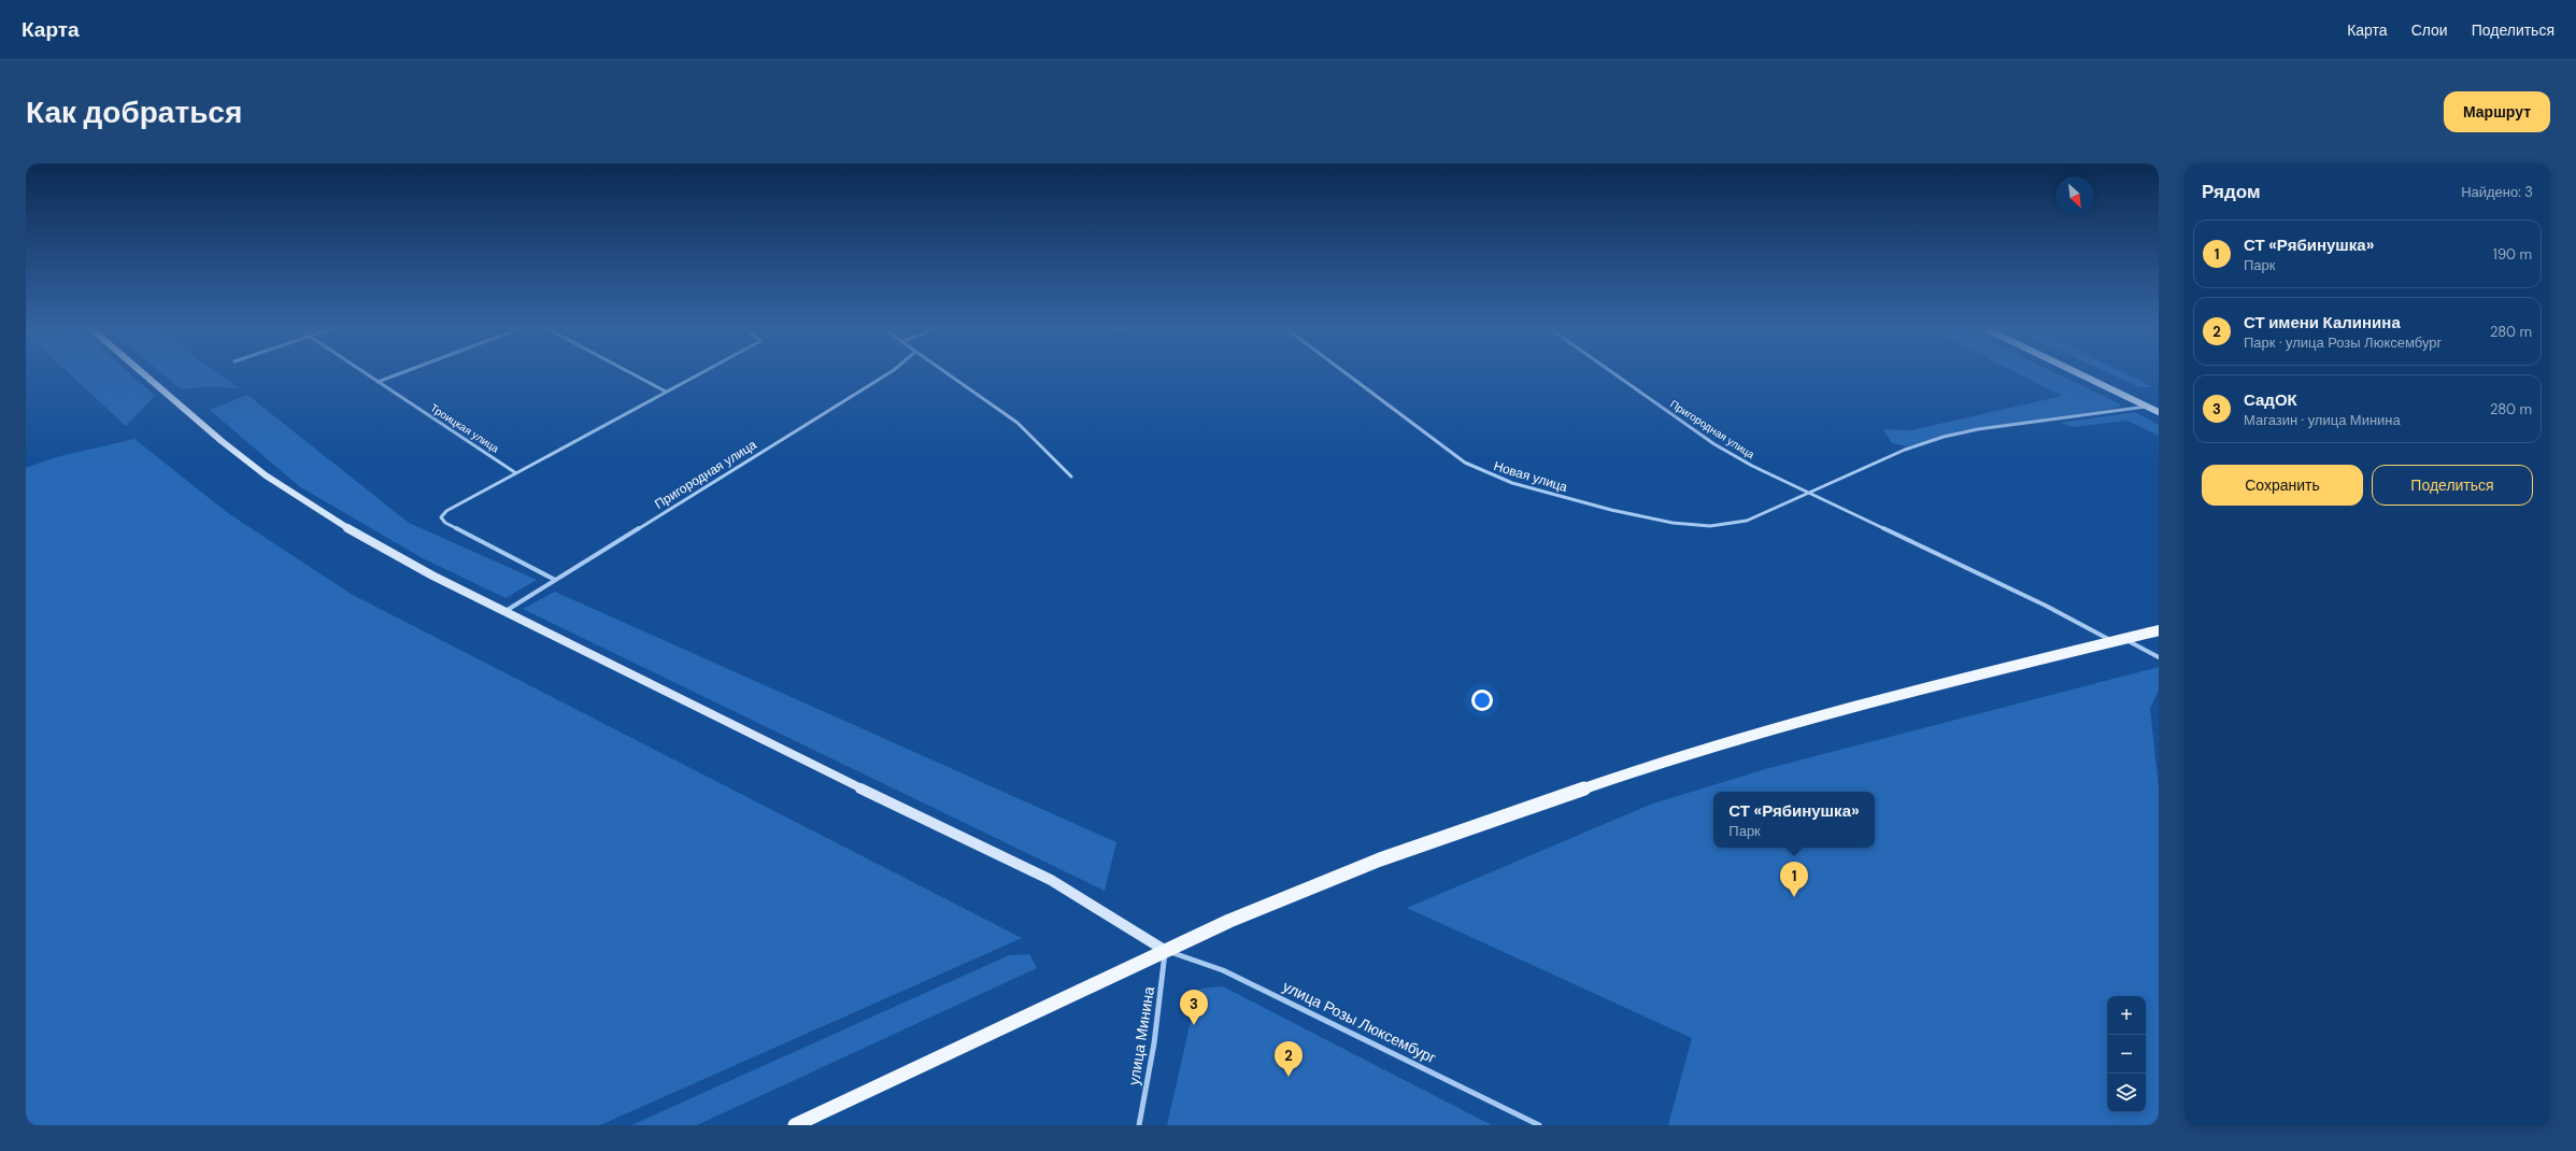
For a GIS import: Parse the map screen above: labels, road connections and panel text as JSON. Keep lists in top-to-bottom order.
{
  "streets": {
    "street": [
      "Троицкая улица",
      "Пригородная улица",
      "Новая улица",
      "улица Розы Люксембург",
      "улица Минина"
    ]
  },
  "crossings": [
    ["Пригородная улица", "Новая улица"],
    ["улица Розы Люксембург", "улица Минина"]
  ],
  "north": "bottom right",
  "page": {
    "header": "Карта",
    "nav": ["Карта", "Слои", "Поделиться"],
    "buttons": [
      "Маршрут",
      ["Сохранить", "Поделиться"]
    ],
    "title": "Как добраться",
    "heading": ["Рядом", "Найдено: 3"],
    "list": [
      {
        "mark": "1",
        "name": "СТ «Рябинушка»",
        "note": "Парк",
        "value": "190 m"
      },
      {
        "mark": "2",
        "name": "СТ имени Калинина",
        "note": "Парк · улица Розы Люксембург",
        "value": "280 m"
      },
      {
        "mark": "3",
        "name": "СадОК",
        "note": "Магазин · улица Минина",
        "value": "280 m"
      }
    ],
    "popup": ["СТ «Рябинушка»", "Парк"],
    "pins": ["1", "3", "2"],
    "map_buttons": ["+", "−"]
  }
}
